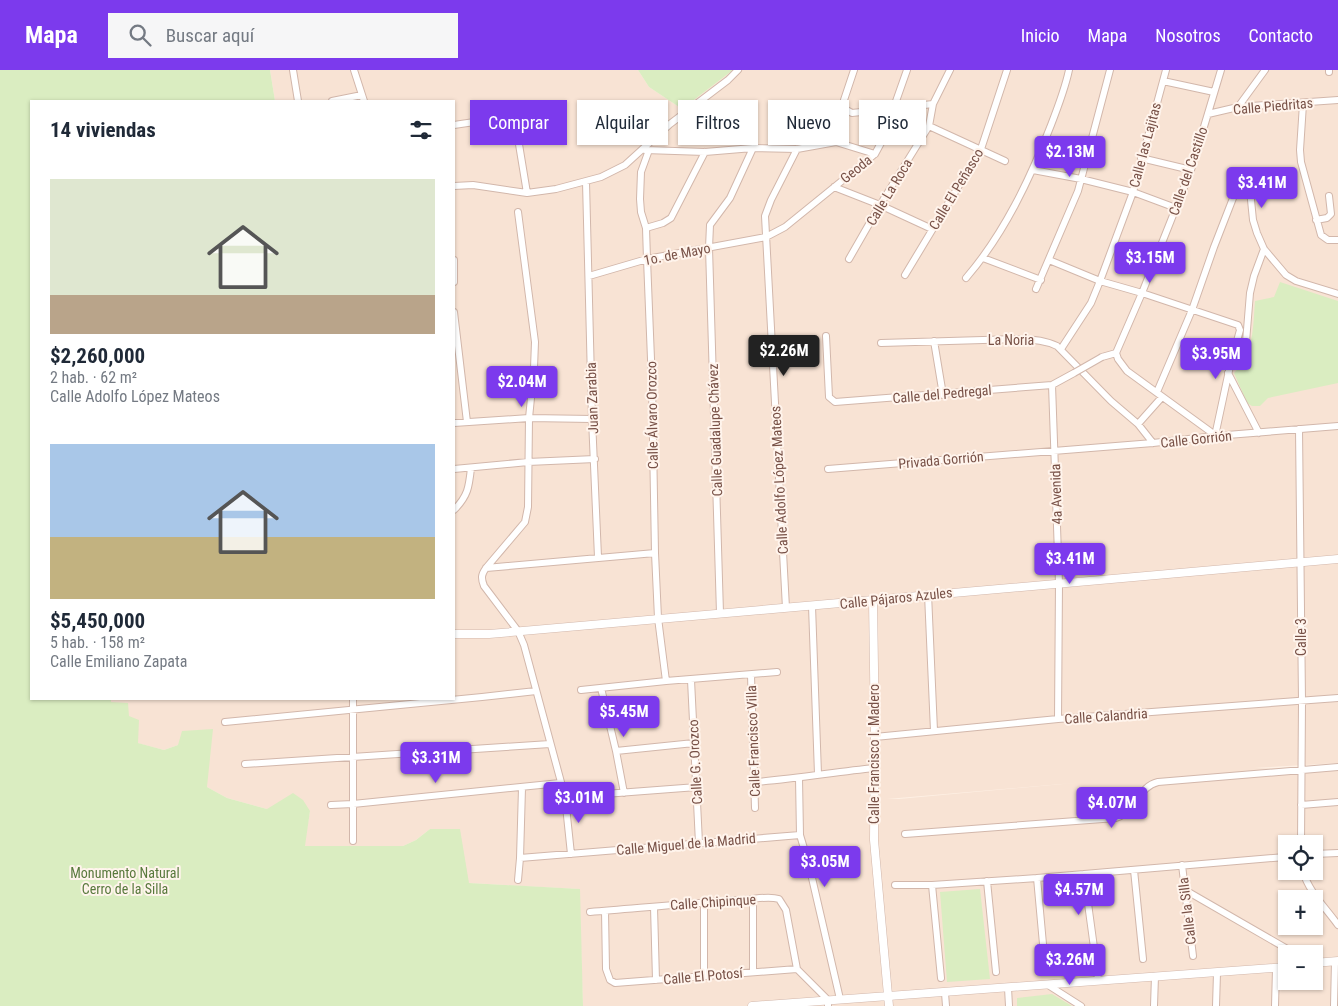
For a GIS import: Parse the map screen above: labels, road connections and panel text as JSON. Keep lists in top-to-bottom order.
{
  "streets": {
    "street": [
      "Calle Piedritas",
      "Calle las Lajitas",
      "Geoda",
      "Calle del Castillo",
      "Calle El Peñasco",
      "Calle La Roca",
      "1o. de Mayo",
      "La Noria",
      "Calle del Pedregal",
      "Juan Zarabia",
      "Calle Álvaro Orozco",
      "Calle Guadalupe Chávez",
      "Calle Gorrión",
      "Privada Gorrión",
      "Calle Adolfo López Mateos",
      "4a Avenida",
      "Calle Pájaros Azules",
      "Calle 3",
      "Calle Calandria",
      "Calle Francisco Villa",
      "Calle Francisco I. Madero",
      "Calle G. Orozco",
      "Calle Miguel de la Madrid",
      "Calle Chipinque",
      "Calle la Silla",
      "Calle El Potosí"
    ]
  },
  "crossings": [
    ["Calle Piedritas", "Calle del Castillo"],
    ["Calle las Lajitas", "La Noria"],
    ["Geoda", "1o. de Mayo"],
    ["Geoda", "Calle Adolfo López Mateos"],
    ["1o. de Mayo", "Juan Zarabia"],
    ["1o. de Mayo", "Calle Álvaro Orozco"],
    ["1o. de Mayo", "Calle Guadalupe Chávez"],
    ["1o. de Mayo", "Calle Adolfo López Mateos"],
    ["La Noria", "Calle Gorrión"],
    ["Calle del Pedregal", "4a Avenida"],
    ["Calle Álvaro Orozco", "Calle Pájaros Azules"],
    ["Calle Guadalupe Chávez", "Calle Pájaros Azules"],
    ["Calle Gorrión", "Privada Gorrión"],
    ["Calle Gorrión", "4a Avenida"],
    ["Calle Gorrión", "Calle 3"],
    ["Privada Gorrión", "4a Avenida"],
    ["Calle Adolfo López Mateos", "Calle Pájaros Azules"],
    ["4a Avenida", "Calle Pájaros Azules"],
    ["4a Avenida", "Calle Calandria"],
    ["Calle Pájaros Azules", "Calle 3"],
    ["Calle Pájaros Azules", "Calle Francisco I. Madero"],
    ["Calle 3", "Calle Calandria"],
    ["Calle Calandria", "Calle Francisco I. Madero"],
    ["Calle G. Orozco", "Calle Miguel de la Madrid"],
    ["Calle Chipinque", "Calle El Potosí"]
  ],
  "parks": ["Monumento Natural Cerro de la Silla"],
  "page": {
    "header": "Mapa",
    "search": "Buscar aquí",
    "nav": [
      "Inicio",
      "Mapa",
      "Nosotros",
      "Contacto"
    ],
    "chip": [
      "Comprar",
      "Alquilar",
      "Filtros",
      "Nuevo",
      "Piso"
    ],
    "heading": "14 viviendas",
    "price": [
      "$2.13M",
      "$3.41M",
      "$3.15M",
      "$2.26M",
      "$3.95M",
      "$2.04M",
      "$3.41M",
      "$5.45M",
      "$3.31M",
      "$3.01M",
      "$4.07M",
      "$3.05M",
      "$4.57M",
      "$3.26M"
    ],
    "list": [
      {
        "name": "$2,260,000",
        "note": "2 hab. · 62 m² · Calle Adolfo López Mateos"
      },
      {
        "name": "$5,450,000",
        "note": "5 hab. · 158 m² · Calle Emiliano Zapata"
      }
    ],
    "map_buttons": ["+", "−"]
  }
}
